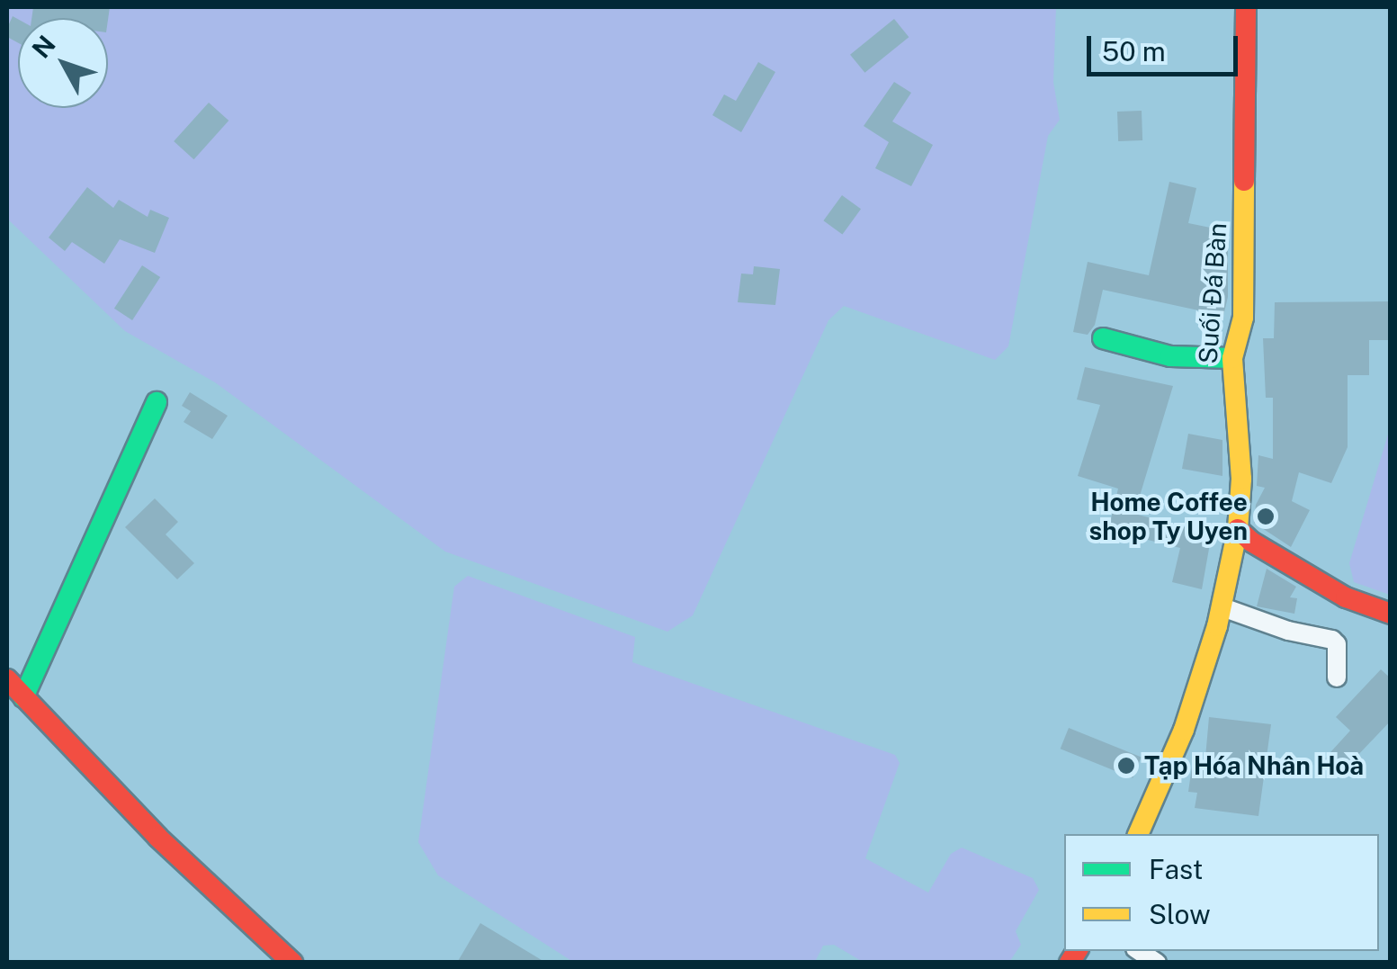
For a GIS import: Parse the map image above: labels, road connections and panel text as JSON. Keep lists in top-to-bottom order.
{
  "streets": {
    "street": ["Suối Đá Bàn"]
  },
  "places": ["Home Coffee shop Ty Uyen", "Tạp Hóa Nhân Hoà"],
  "legend": ["Fast", "Slow"],
  "scale_bar": "50 m",
  "north": "top left"
}
